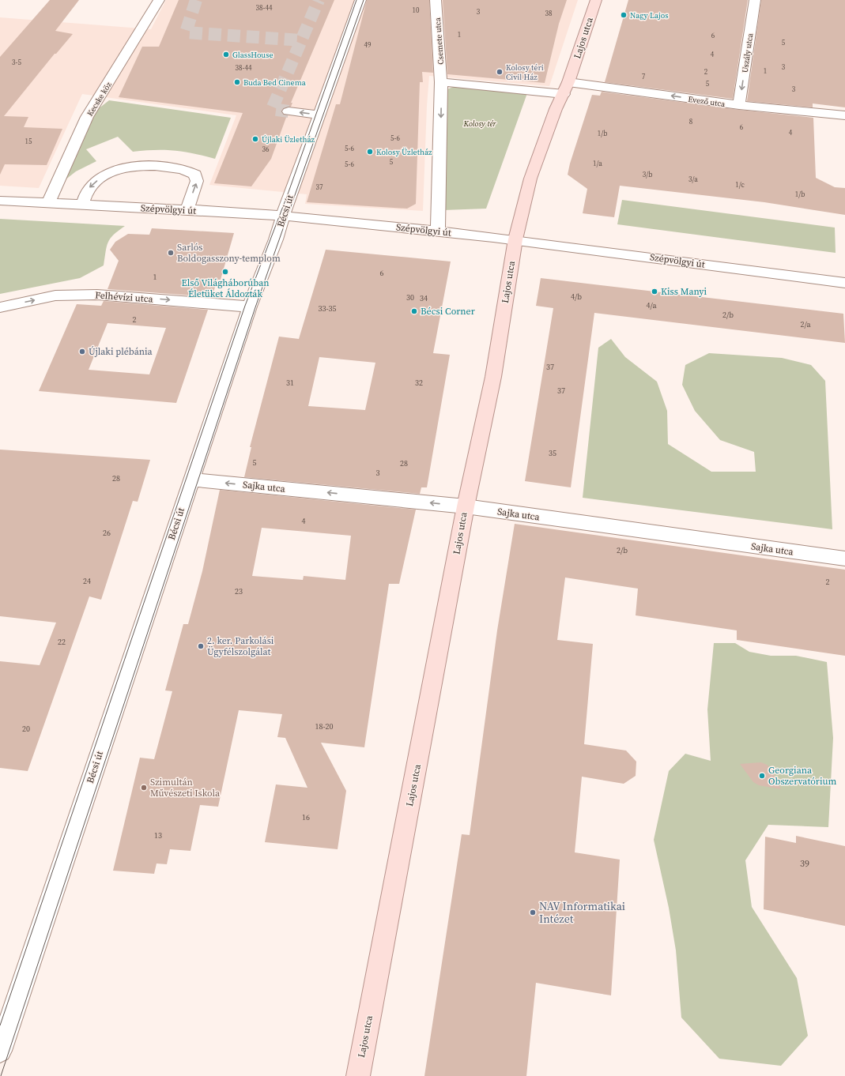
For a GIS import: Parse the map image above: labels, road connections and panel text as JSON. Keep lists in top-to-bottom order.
{
  "streets": {
    "main road": ["Lajos utca"],
    "street": [
      "Csemete utca",
      "Uszály utca",
      "Kecske köz",
      "Evező utca",
      "Szépvölgyi út",
      "Bécsi út",
      "Felhévízi utca",
      "Sajka utca"
    ]
  },
  "crossings": [
    ["Lajos utca", "Evező utca"],
    ["Lajos utca", "Szépvölgyi út"],
    ["Lajos utca", "Sajka utca"],
    ["Uszály utca", "Evező utca"],
    ["Kecske köz", "Szépvölgyi út"],
    ["Szépvölgyi út", "Bécsi út"],
    ["Bécsi út", "Felhévízi utca"],
    ["Bécsi út", "Sajka utca"]
  ],
  "one_way": [
    "Uszály utca",
    "Evező utca",
    "Felhévízi utca",
    "Sajka utca"
  ],
  "parks": ["Kolosy tér"],
  "places": [
    "Nagy Lajos",
    "GlassHouse",
    "Kolosy téri Civil Ház",
    "Buda Bed Cinema",
    "Újlaki Üzletház",
    "Kolosy Üzletház",
    "Sarlós Boldogasszony-templom",
    "Első Világháborúban Életüket Áldozták",
    "Kiss Manyi",
    "Bécsi Corner",
    "Újlaki plébánia",
    "2. ker. Parkolási Ügyfélszolgálat",
    "Georgiana Obszervatórium",
    "Szimultán Művészeti Iskola",
    "NAV Informatikai Intézet"
  ],
  "house_numbers": [
    "38-44",
    "10",
    "3",
    "38",
    "1",
    "6",
    "5",
    "49",
    "4",
    "3-5",
    "3",
    "38-44",
    "1",
    "2",
    "7",
    "5",
    "3",
    "8",
    "6",
    "4",
    "1/b",
    "5-6",
    "15",
    "5-6",
    "36",
    "5",
    "1/a",
    "5-6",
    "3/b",
    "3/a",
    "1/c",
    "37",
    "1/b",
    "6",
    "1",
    "4/b",
    "30",
    "34",
    "4/a",
    "33-35",
    "2/b",
    "2",
    "2/a",
    "37",
    "31",
    "32",
    "37",
    "35",
    "5",
    "28",
    "3",
    "28",
    "4",
    "26",
    "2/b",
    "24",
    "2",
    "23",
    "22",
    "18-20",
    "20",
    "16",
    "13",
    "39"
  ]
}
